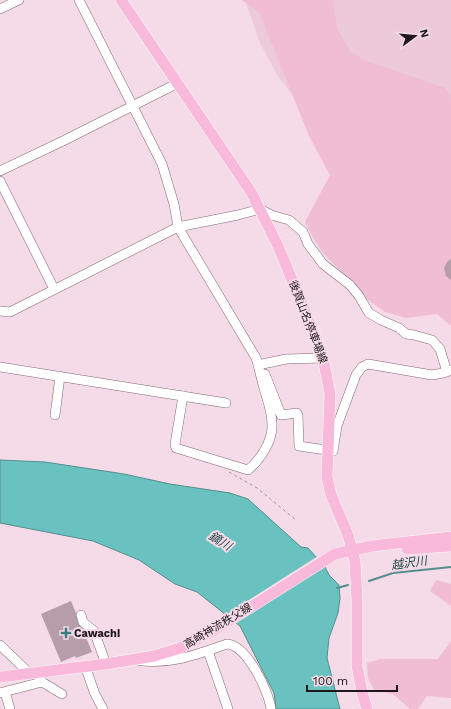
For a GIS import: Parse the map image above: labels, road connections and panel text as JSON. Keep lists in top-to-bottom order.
{
  "streets": {
    "main road": ["後賀山名停車場線", "高崎神流秩父線"]
  },
  "crossings": [
    ["後賀山名停車場線", "高崎神流秩父線"]
  ],
  "water": ["鏑川", "越沢川"],
  "places": {
    "health": ["Cawachi"]
  },
  "scale_bar": "100 m",
  "north": "right"
}
